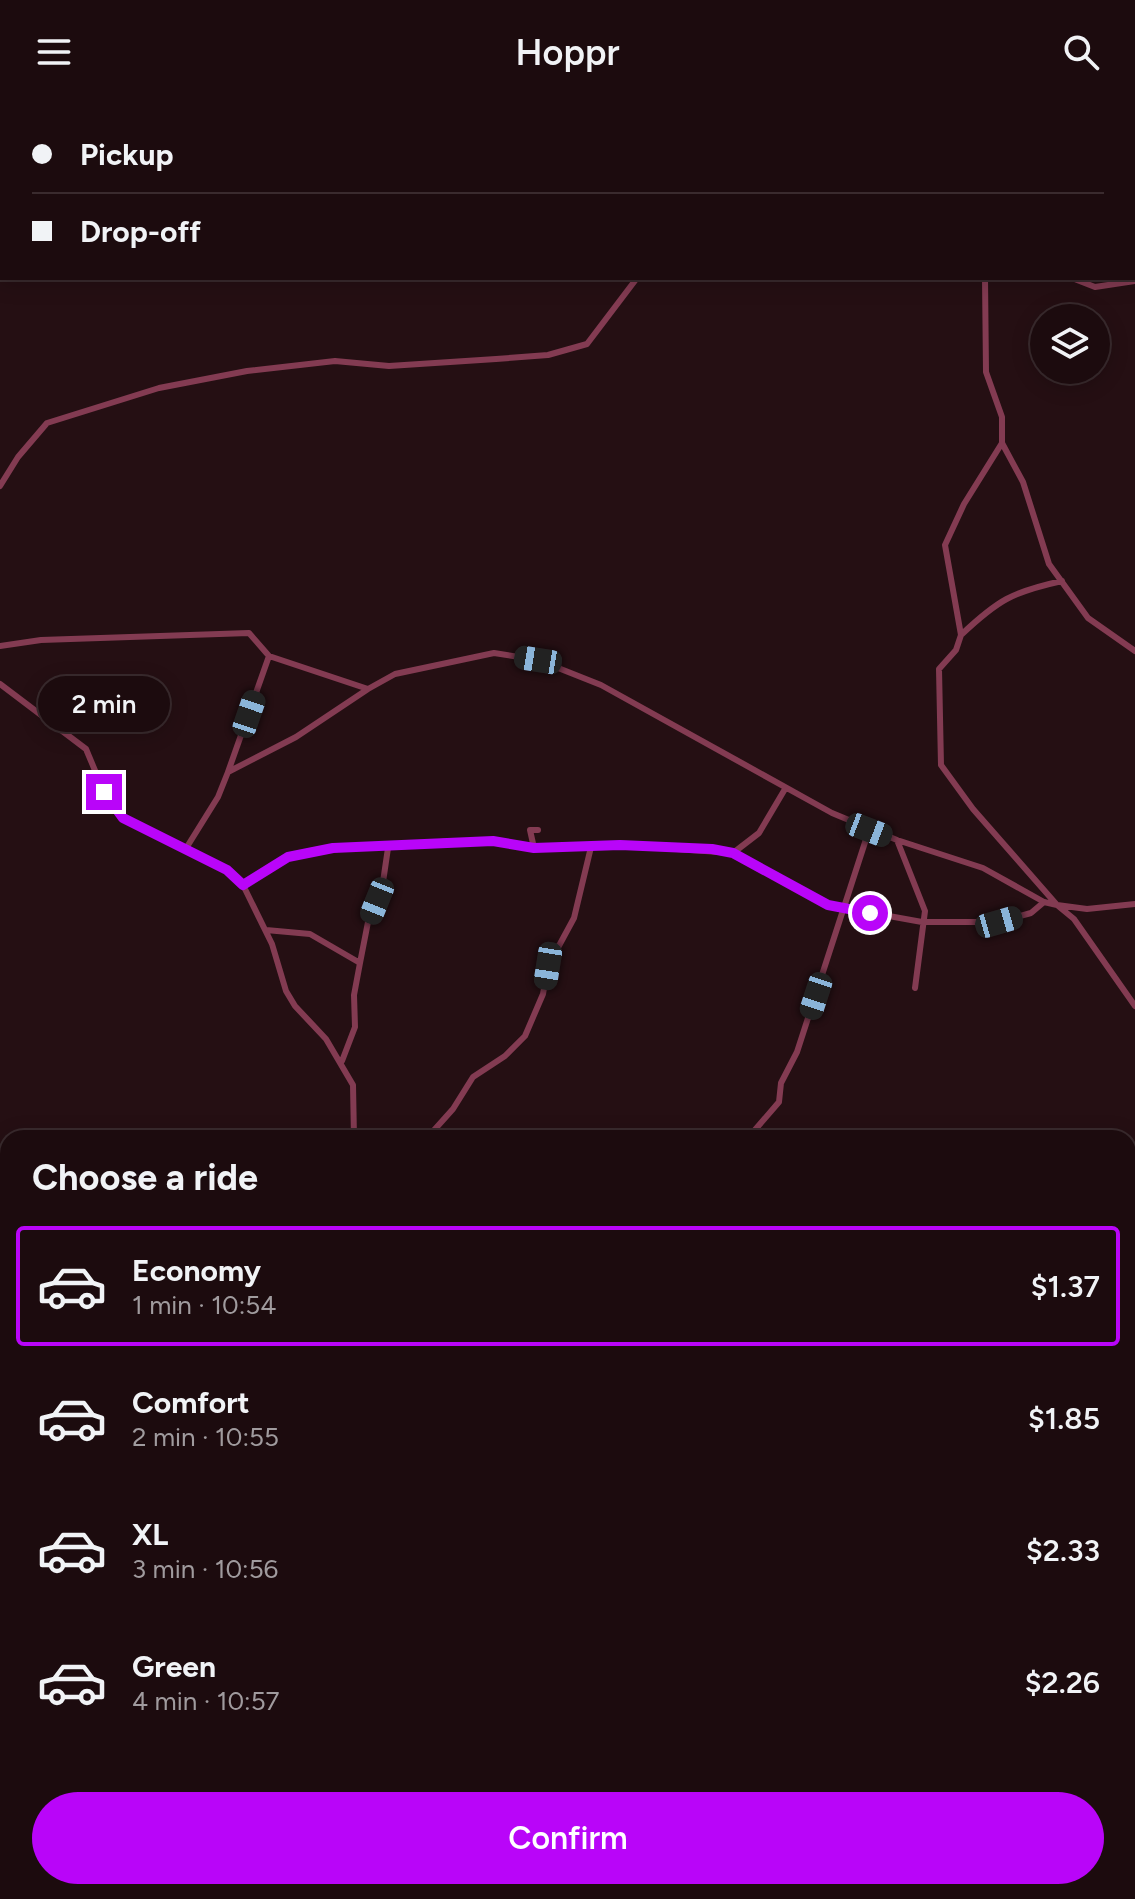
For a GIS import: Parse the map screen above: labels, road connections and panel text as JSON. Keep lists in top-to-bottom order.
{
  "page": {
    "header": "Hoppr",
    "banner": ["Pickup", "Drop-off"],
    "bubble": "2 min",
    "heading": "Choose a ride",
    "list": [
      {
        "name": "Economy",
        "note": "1 min · 10:54",
        "value": "$1.37"
      },
      {
        "name": "Comfort",
        "note": "2 min · 10:55",
        "value": "$1.85"
      },
      {
        "name": "XL",
        "note": "3 min · 10:56",
        "value": "$2.33"
      },
      {
        "name": "Green",
        "note": "4 min · 10:57",
        "value": "$2.26"
      }
    ],
    "buttons": "Confirm"
  }
}
